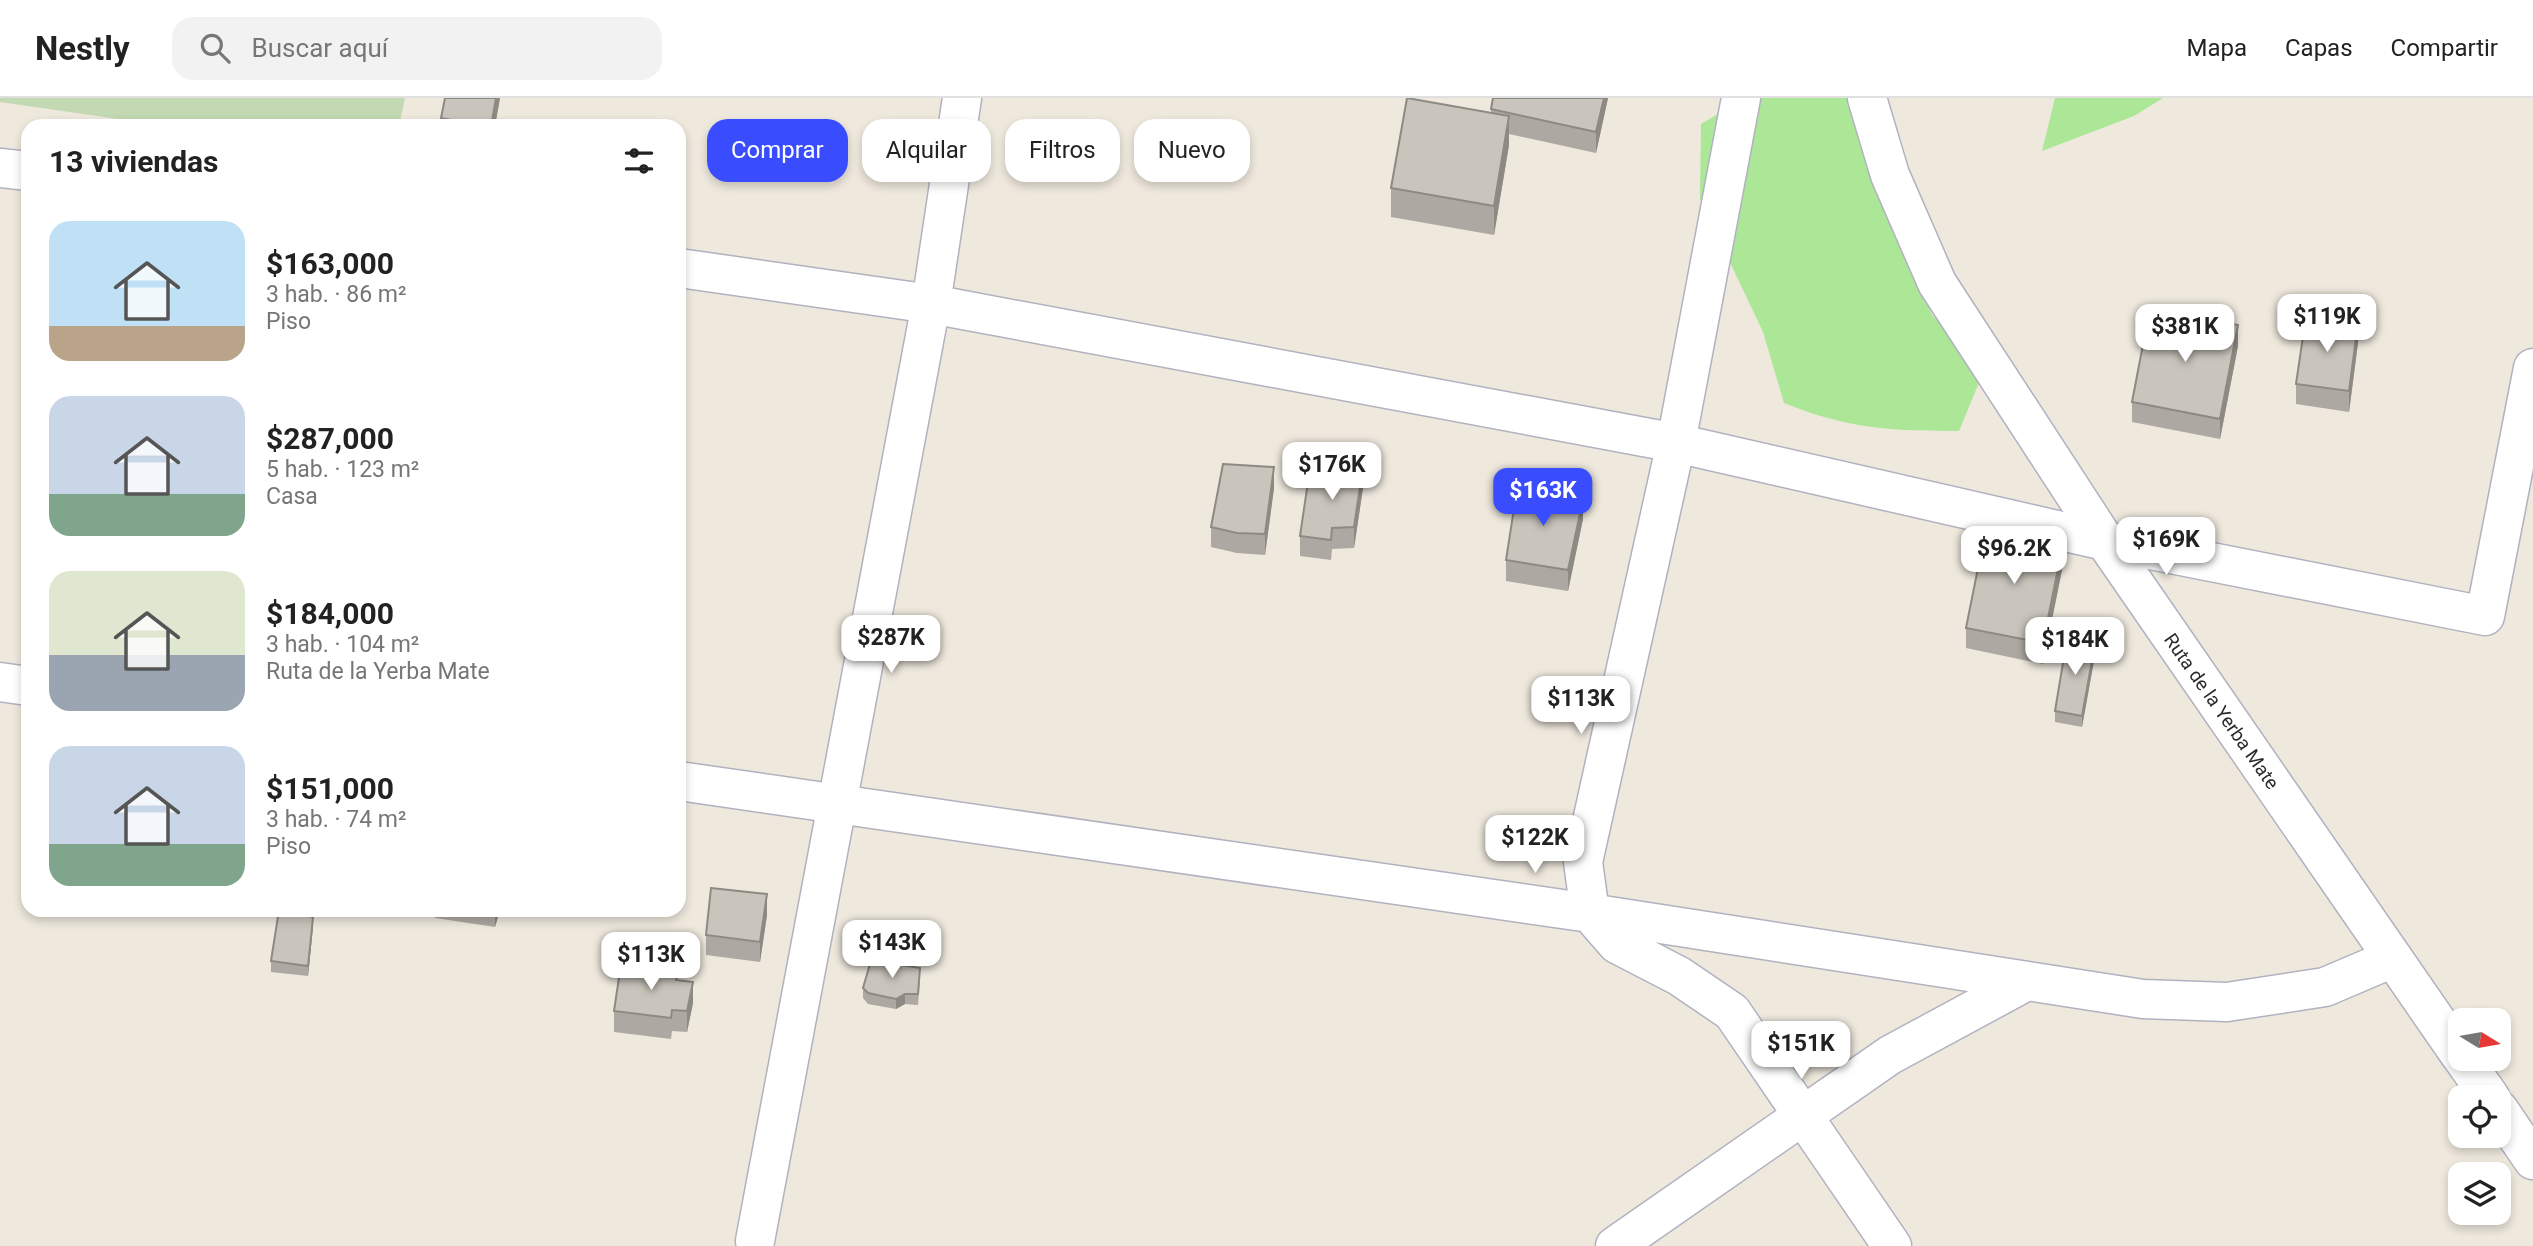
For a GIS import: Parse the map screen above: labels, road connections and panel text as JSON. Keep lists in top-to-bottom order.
{
  "streets": {
    "street": ["Ruta de la Yerba Mate"]
  },
  "north": "right",
  "page": {
    "header": "Nestly",
    "search": "Buscar aquí",
    "nav": ["Mapa", "Capas", "Compartir"],
    "chip": [
      "Comprar",
      "Alquilar",
      "Filtros",
      "Nuevo"
    ],
    "heading": "13 viviendas",
    "list": [
      {
        "name": "$163,000",
        "note": "3 hab. · 86 m² · Piso"
      },
      {
        "name": "$287,000",
        "note": "5 hab. · 123 m² · Casa"
      },
      {
        "name": "$184,000",
        "note": "3 hab. · 104 m² · Ruta de la Yerba Mate"
      },
      {
        "name": "$151,000",
        "note": "3 hab. · 74 m² · Piso"
      }
    ],
    "price": [
      "$119K",
      "$381K",
      "$176K",
      "$163K",
      "$169K",
      "$96.2K",
      "$287K",
      "$184K",
      "$113K",
      "$122K",
      "$143K",
      "$113K",
      "$151K"
    ]
  }
}
